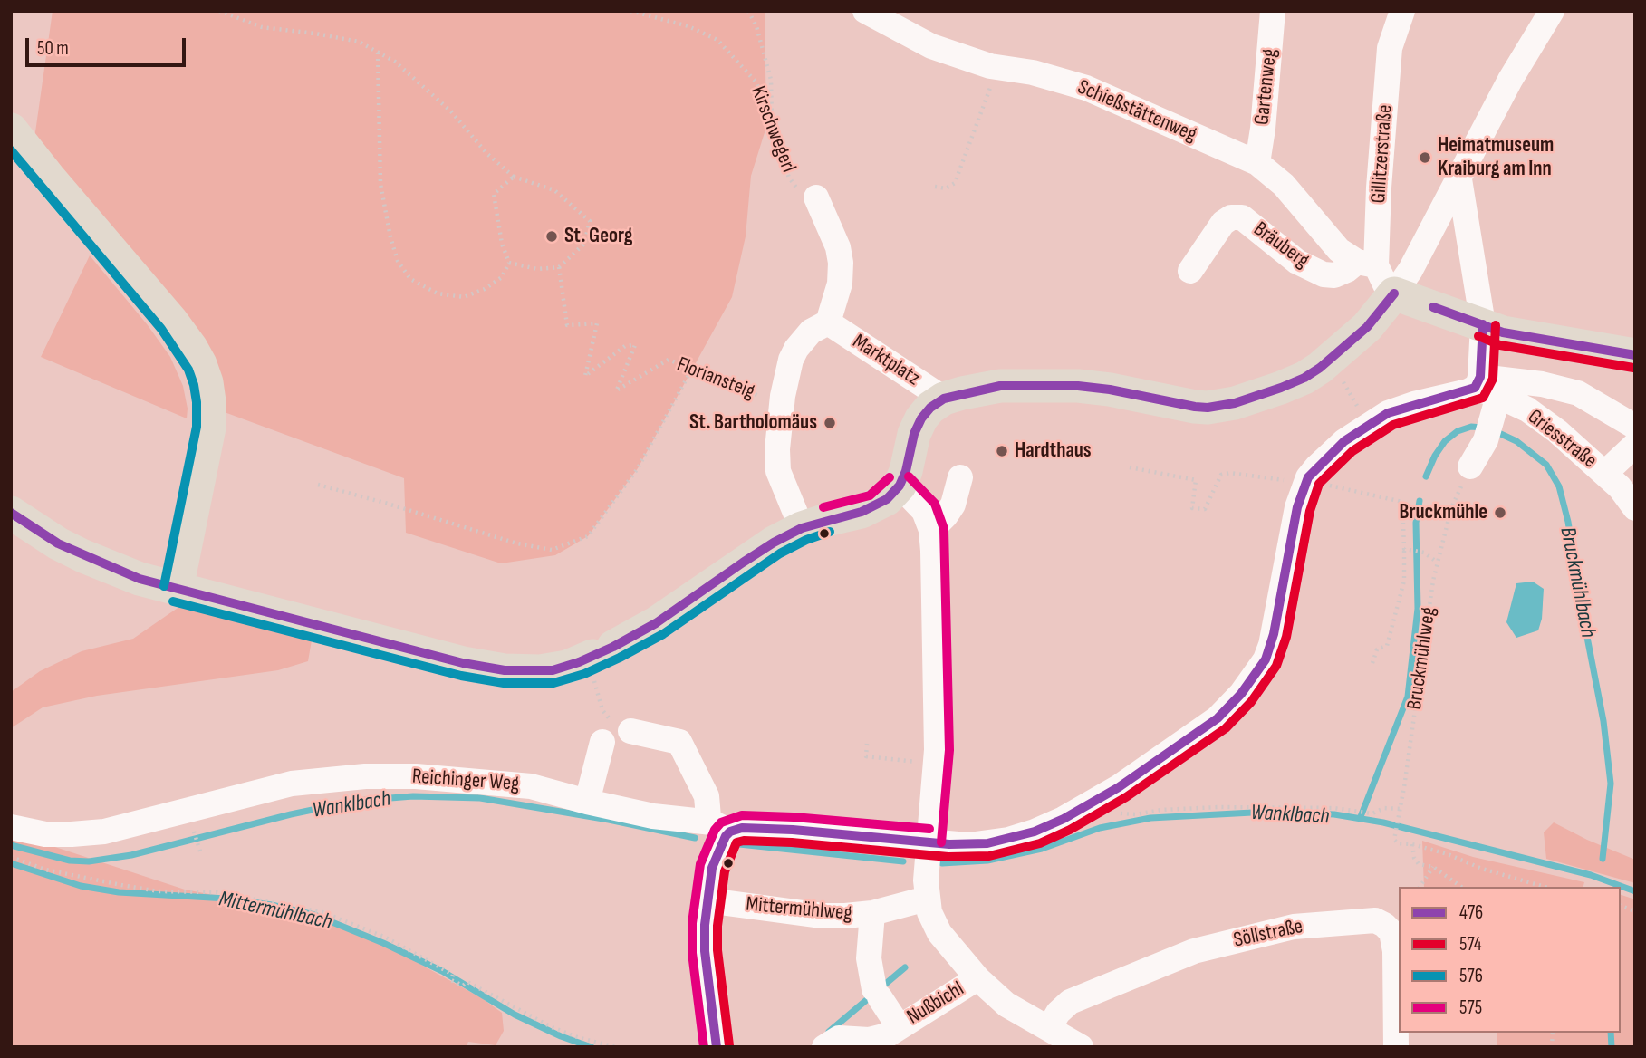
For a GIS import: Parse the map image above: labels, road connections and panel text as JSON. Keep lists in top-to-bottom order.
{
  "streets": {
    "main road": ["Marktplatz"],
    "street": [
      "Gartenweg",
      "Schießstättenweg",
      "Gillitzerstraße",
      "Bräuberg",
      "Griesstraße",
      "Reichinger Weg",
      "Mittermühlweg",
      "Söllstraße",
      "Nußbichl"
    ],
    "path": ["Kirschwegerl", "Floriansteig", "Bruckmühlweg"]
  },
  "crossings": [
    ["Gartenweg", "Schießstättenweg"],
    ["Schießstättenweg", "Gillitzerstraße"],
    ["Schießstättenweg", "Bräuberg"],
    ["Gillitzerstraße", "Bräuberg"]
  ],
  "water": ["Bruckmühlbach", "Wanklbach", "Mittermühlbach"],
  "places": [
    "Heimatmuseum Kraiburg am Inn",
    "St. Georg",
    "St. Bartholomäus",
    "Hardthaus",
    "Bruckmühle"
  ],
  "lines": [
    "transit line 576",
    "transit line 476",
    "transit line 574",
    "transit line 575"
  ],
  "legend": [
    "476",
    "574",
    "576",
    "575"
  ],
  "scale_bar": "50 m"
}
